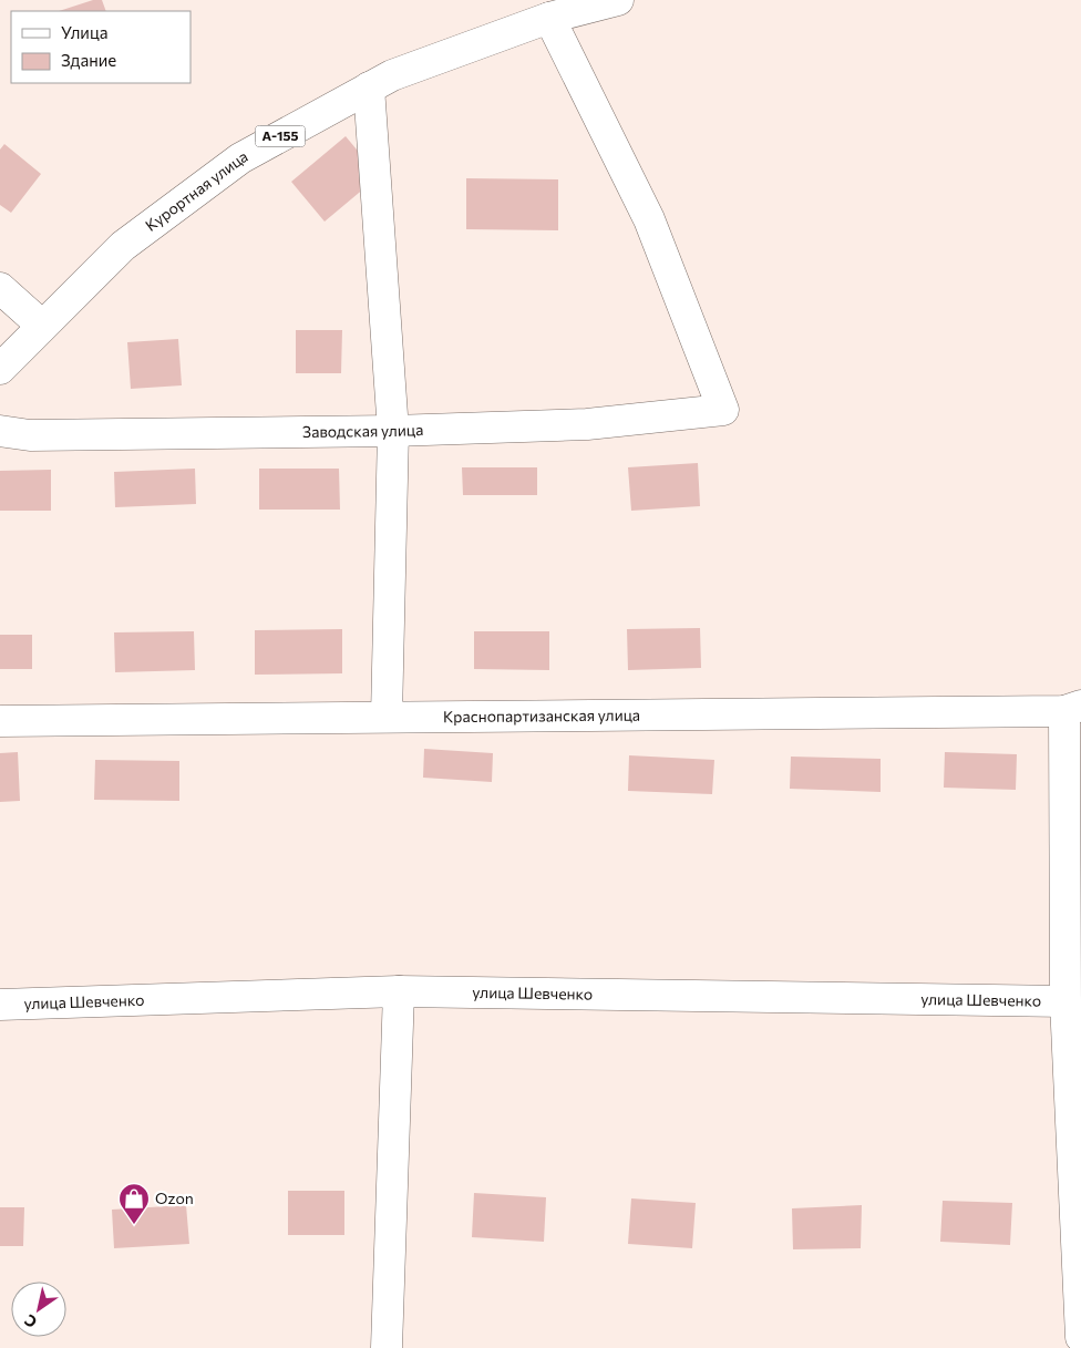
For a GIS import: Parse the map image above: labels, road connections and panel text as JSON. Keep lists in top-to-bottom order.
{
  "streets": {
    "street": [
      "А-155",
      "Курортная улица",
      "Заводская улица",
      "Краснопартизанская улица",
      "улица Шевченко"
    ]
  },
  "crossings": [
    ["Курортная улица", "Заводская улица"]
  ],
  "places": {
    "shop": ["Ozon"]
  },
  "legend": ["Улица", "Здание"],
  "north": "bottom left"
}
